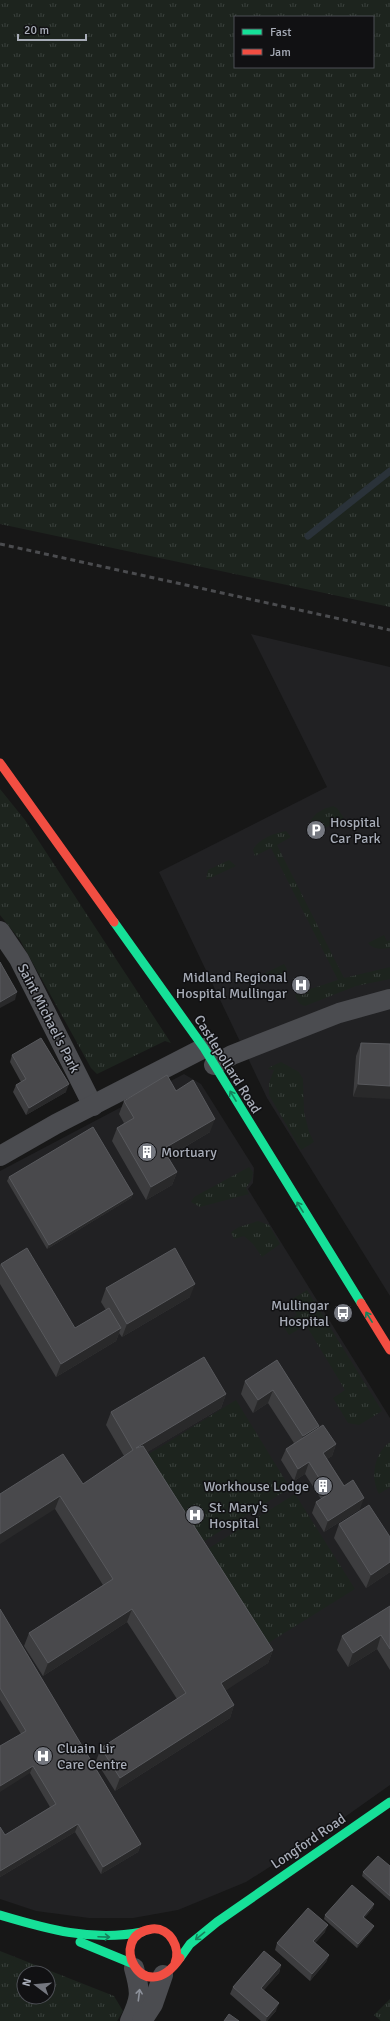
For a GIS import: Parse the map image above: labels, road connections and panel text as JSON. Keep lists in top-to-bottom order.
{
  "streets": {
    "street": ["Saint Michael's Park", "Castlepollard Road", "Longford Road"]
  },
  "one_way": ["Castlepollard Road"],
  "places": {
    "parking": ["Hospital Car Park"],
    "hospital": ["Midland Regional Hospital Mullingar", "St. Mary's Hospital", "Cluain Lir Care Centre"],
    "building": ["Mortuary", "Workhouse Lodge"],
    "bus stop": ["Mullingar Hospital"]
  },
  "legend": ["Fast", "Jam"],
  "scale_bar": "20 m",
  "north": "left"
}
